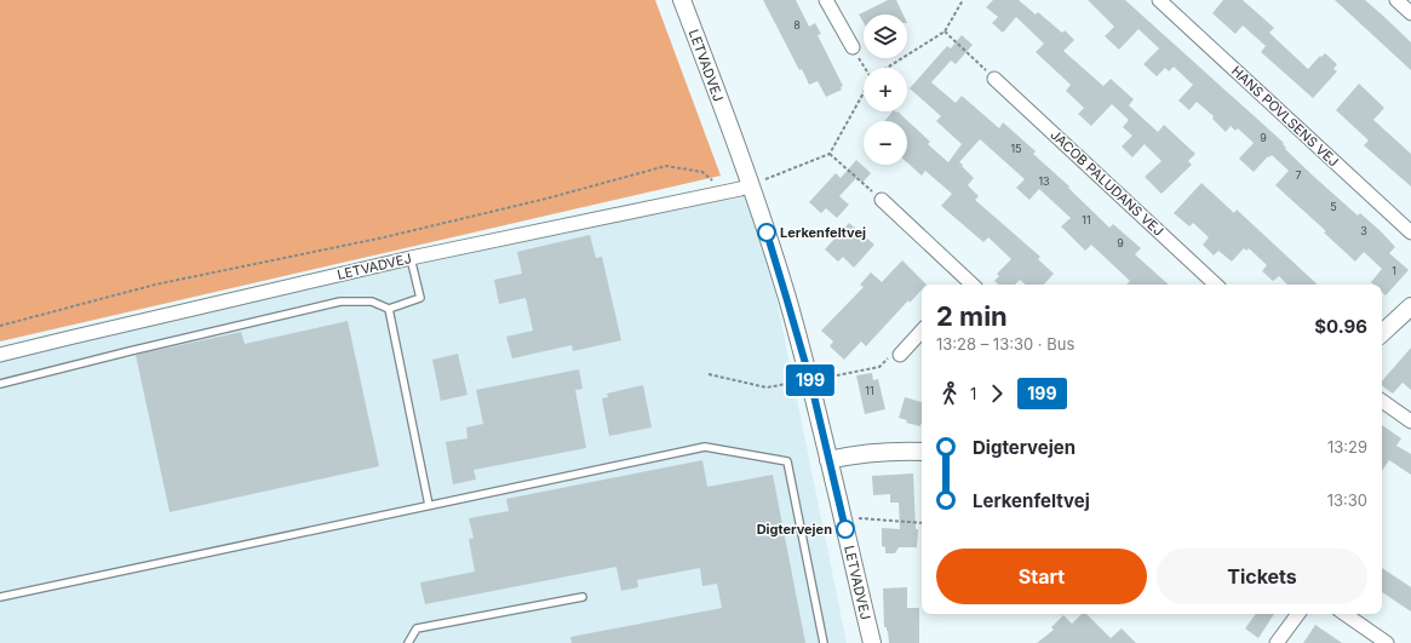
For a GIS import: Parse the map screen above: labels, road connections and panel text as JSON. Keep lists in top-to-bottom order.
{
  "streets": {
    "street": ["LETVADVEJ", "HANS POVLSENS VEJ", "JACOB PALUDANS VEJ"]
  },
  "places": ["Lerkenfeltvej", "Digtervejen"],
  "lines": ["bus line 199"],
  "house_numbers": [
    "8",
    "9",
    "15",
    "7",
    "13",
    "5",
    "11",
    "3",
    "9",
    "1",
    "11"
  ],
  "page": {
    "on_map": "199",
    "map_buttons": ["+", "−"],
    "heading": ["2 min", "13:28 – 13:30 · Bus", "$0.96"],
    "legs": ["1", "199"],
    "list": [
      {
        "name": "Digtervejen",
        "value": "13:29"
      },
      {
        "name": "Lerkenfeltvej",
        "value": "13:30"
      }
    ],
    "buttons": ["Start", "Tickets"]
  }
}
